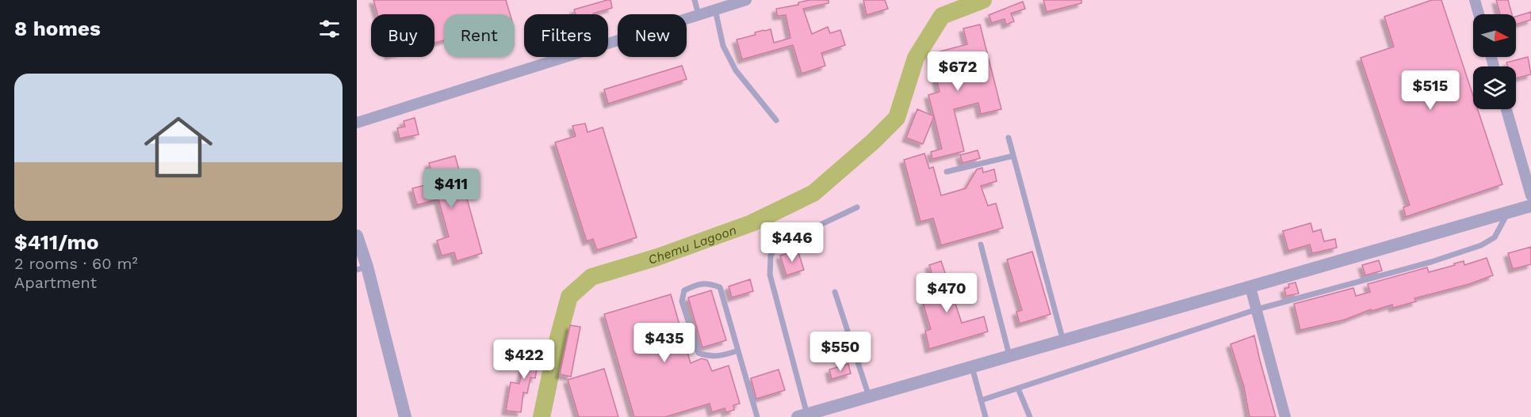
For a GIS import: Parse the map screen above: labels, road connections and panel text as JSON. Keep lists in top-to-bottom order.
{
  "water": ["Chemu Lagoon"],
  "north": "right",
  "page": {
    "heading": "8 homes",
    "chip": [
      "Buy",
      "Rent",
      "Filters",
      "New"
    ],
    "price": [
      "$672",
      "$515",
      "$411",
      "$446",
      "$470",
      "$435",
      "$550",
      "$422"
    ],
    "list": [
      {
        "name": "$411/mo",
        "note": "2 rooms · 60 m² · Apartment"
      }
    ]
  }
}
